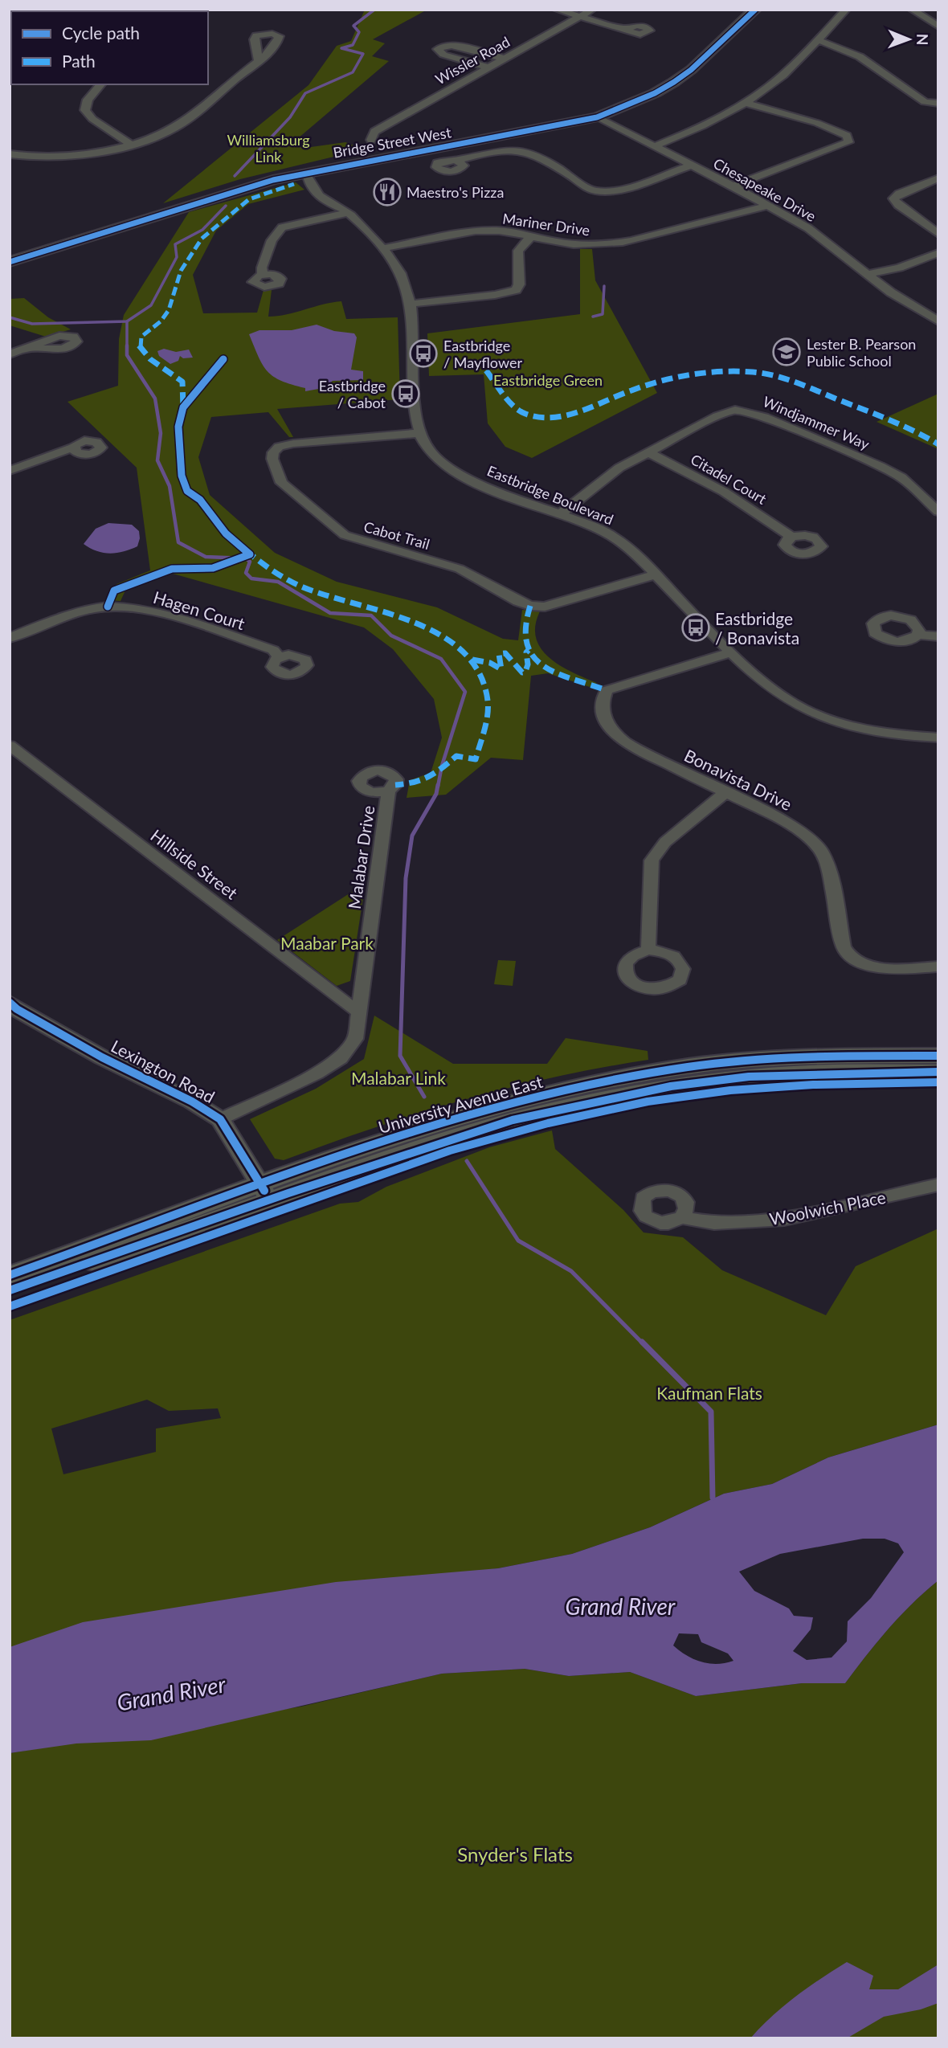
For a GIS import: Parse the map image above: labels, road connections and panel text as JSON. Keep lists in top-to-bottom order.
{
  "streets": {
    "main road": ["Bridge Street West", "University Avenue East"],
    "street": [
      "Wissler Road",
      "Chesapeake Drive",
      "Mariner Drive",
      "Windjammer Way",
      "Citadel Court",
      "Eastbridge Boulevard",
      "Cabot Trail",
      "Hagen Court",
      "Bonavista Drive",
      "Malabar Drive",
      "Hillside Street",
      "Lexington Road",
      "Woolwich Place"
    ]
  },
  "crossings": [
    ["Bridge Street West", "Chesapeake Drive"],
    ["Bridge Street West", "Eastbridge Boulevard"],
    ["Chesapeake Drive", "Mariner Drive"],
    ["Mariner Drive", "Eastbridge Boulevard"],
    ["Windjammer Way", "Citadel Court"],
    ["Windjammer Way", "Eastbridge Boulevard"],
    ["Eastbridge Boulevard", "Cabot Trail"],
    ["Eastbridge Boulevard", "Bonavista Drive"],
    ["Malabar Drive", "Hillside Street"],
    ["Malabar Drive", "Lexington Road"],
    ["Lexington Road", "University Avenue East"]
  ],
  "water": ["Grand River"],
  "parks": [
    "Williamsburg Link",
    "Eastbridge Green",
    "Maabar Park",
    "Malabar Link",
    "Kaufman Flats",
    "Snyder's Flats"
  ],
  "places": {
    "restaurant": ["Maestro's Pizza"],
    "school or university": ["Lester B. Pearson Public School"],
    "bus stop": ["Eastbridge / Mayflower", "Eastbridge / Cabot", "Eastbridge / Bonavista"]
  },
  "legend": ["Cycle path", "Path"],
  "north": "right"
}
